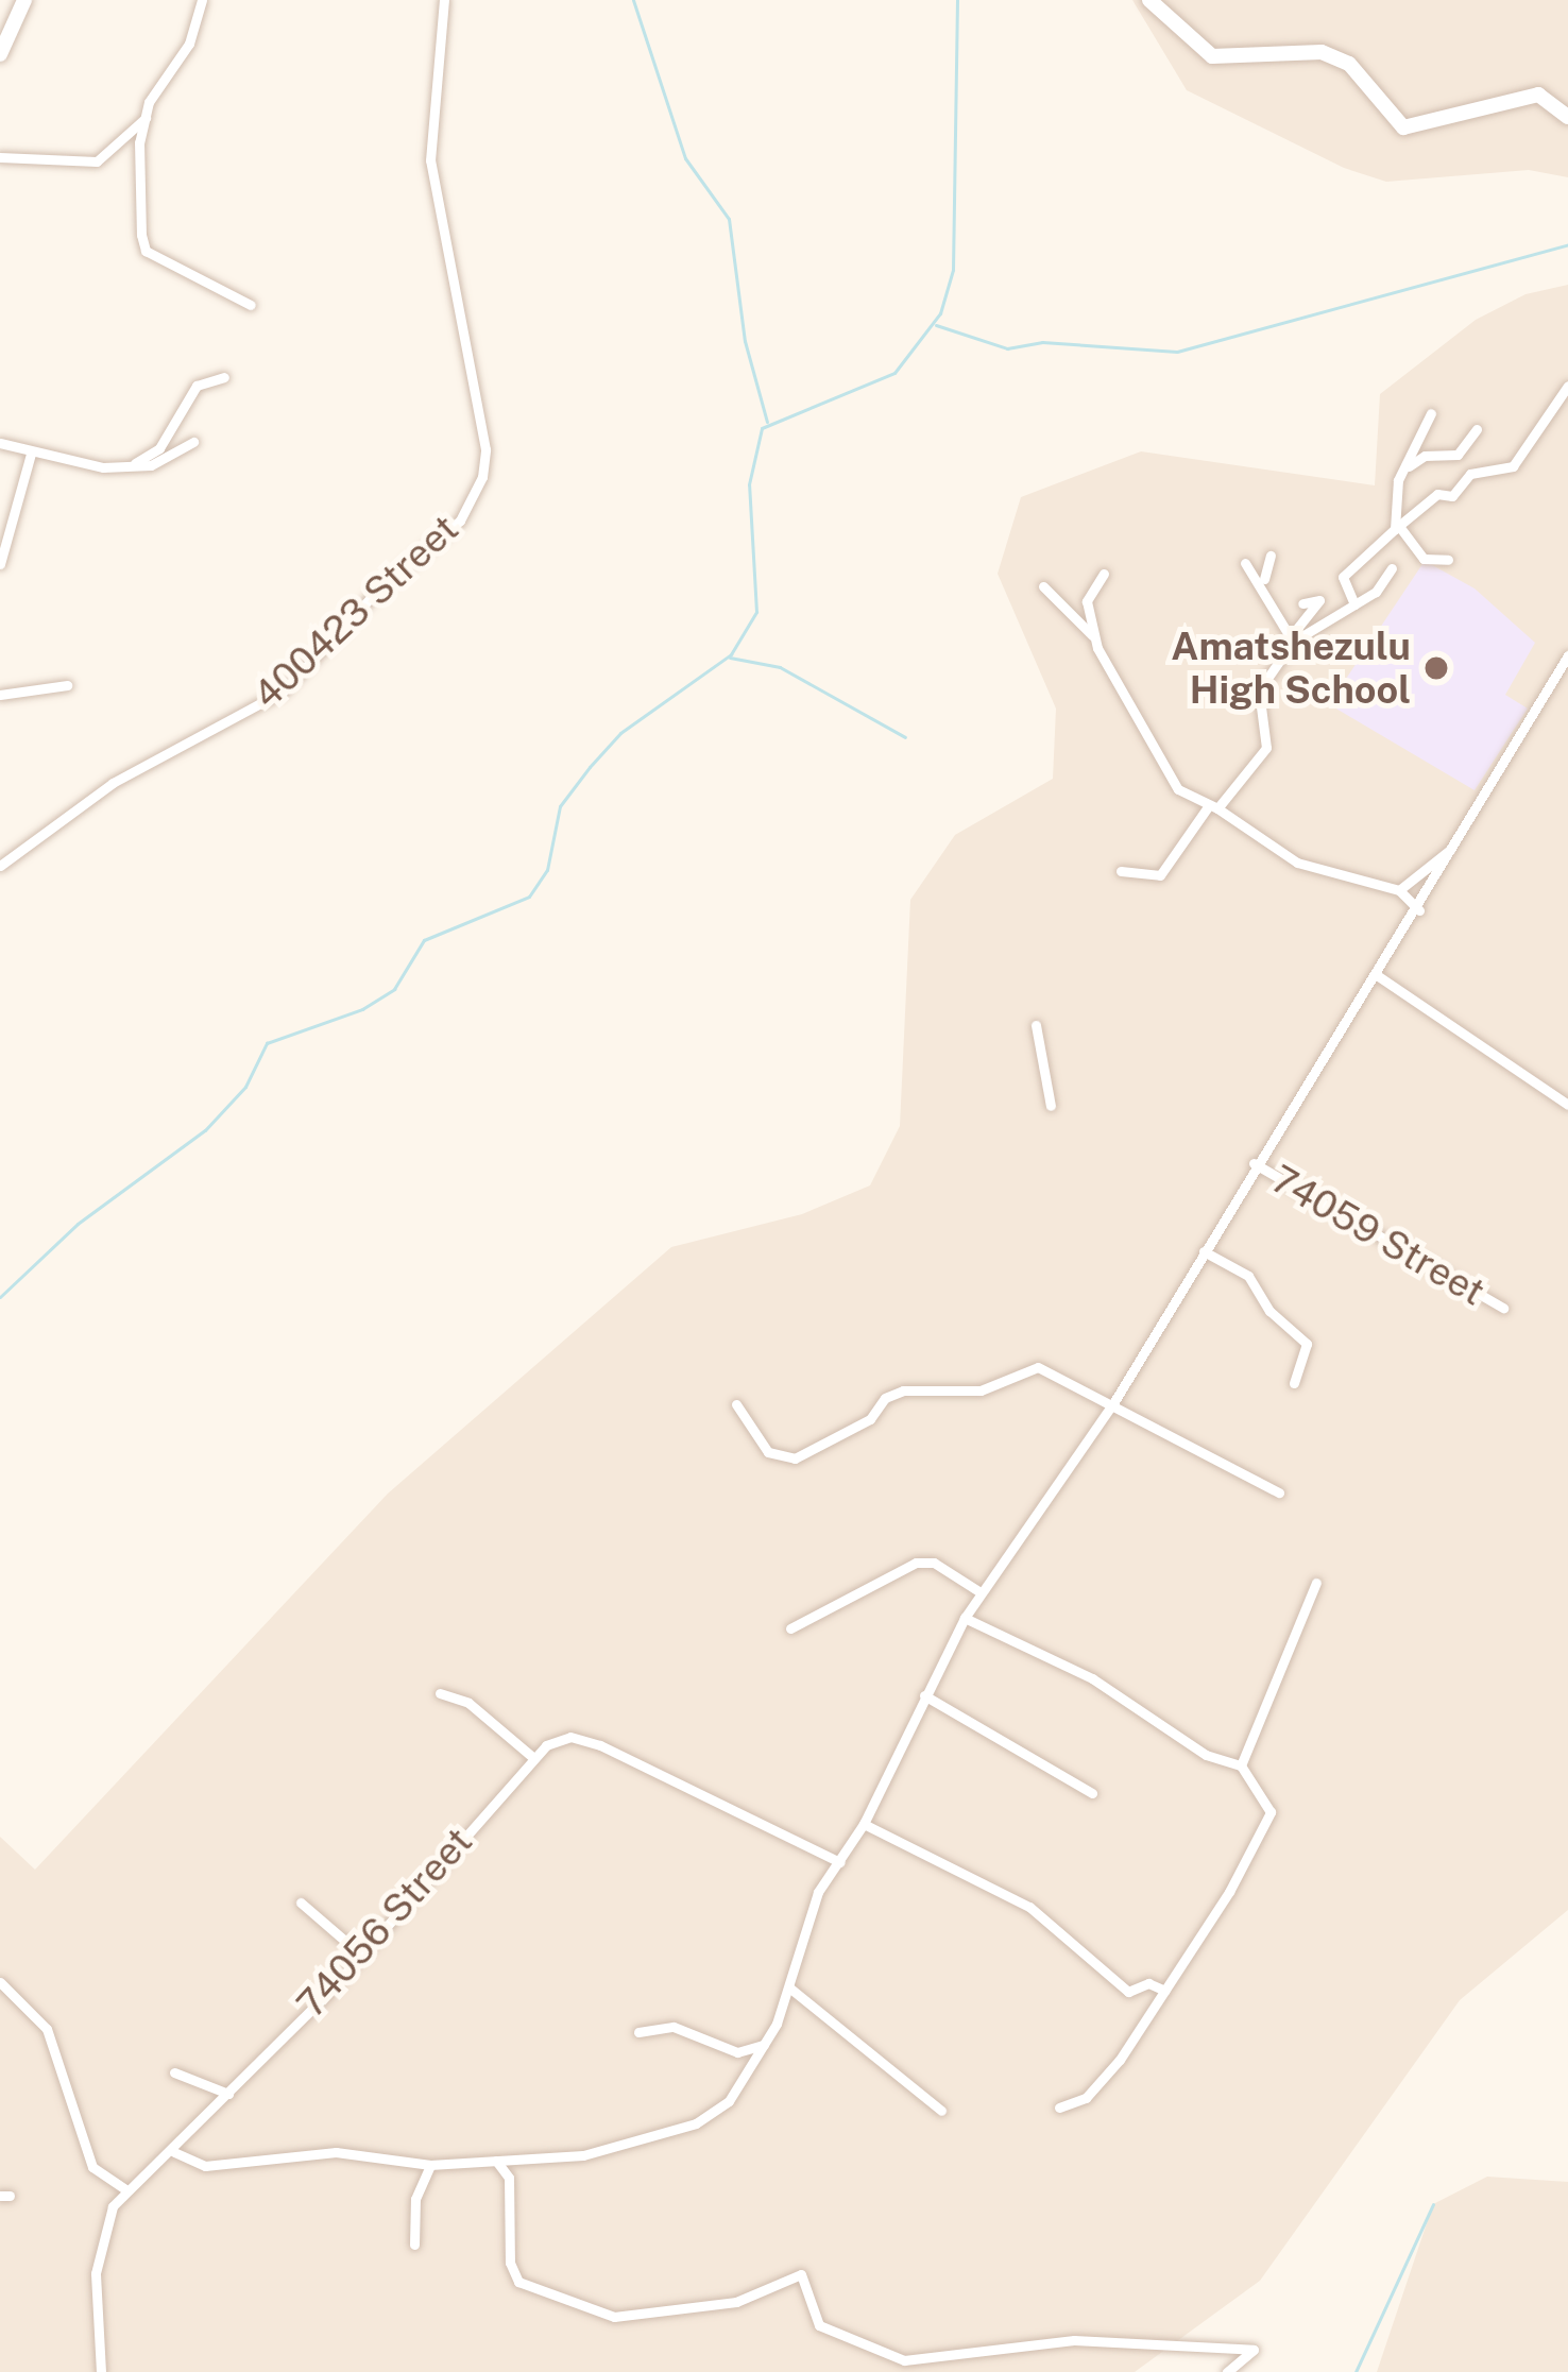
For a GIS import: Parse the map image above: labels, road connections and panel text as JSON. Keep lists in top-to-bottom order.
{
  "streets": {
    "street": ["400423 Street", "74059 Street", "74056 Street"]
  },
  "places": ["Amatshezulu High School"]
}
